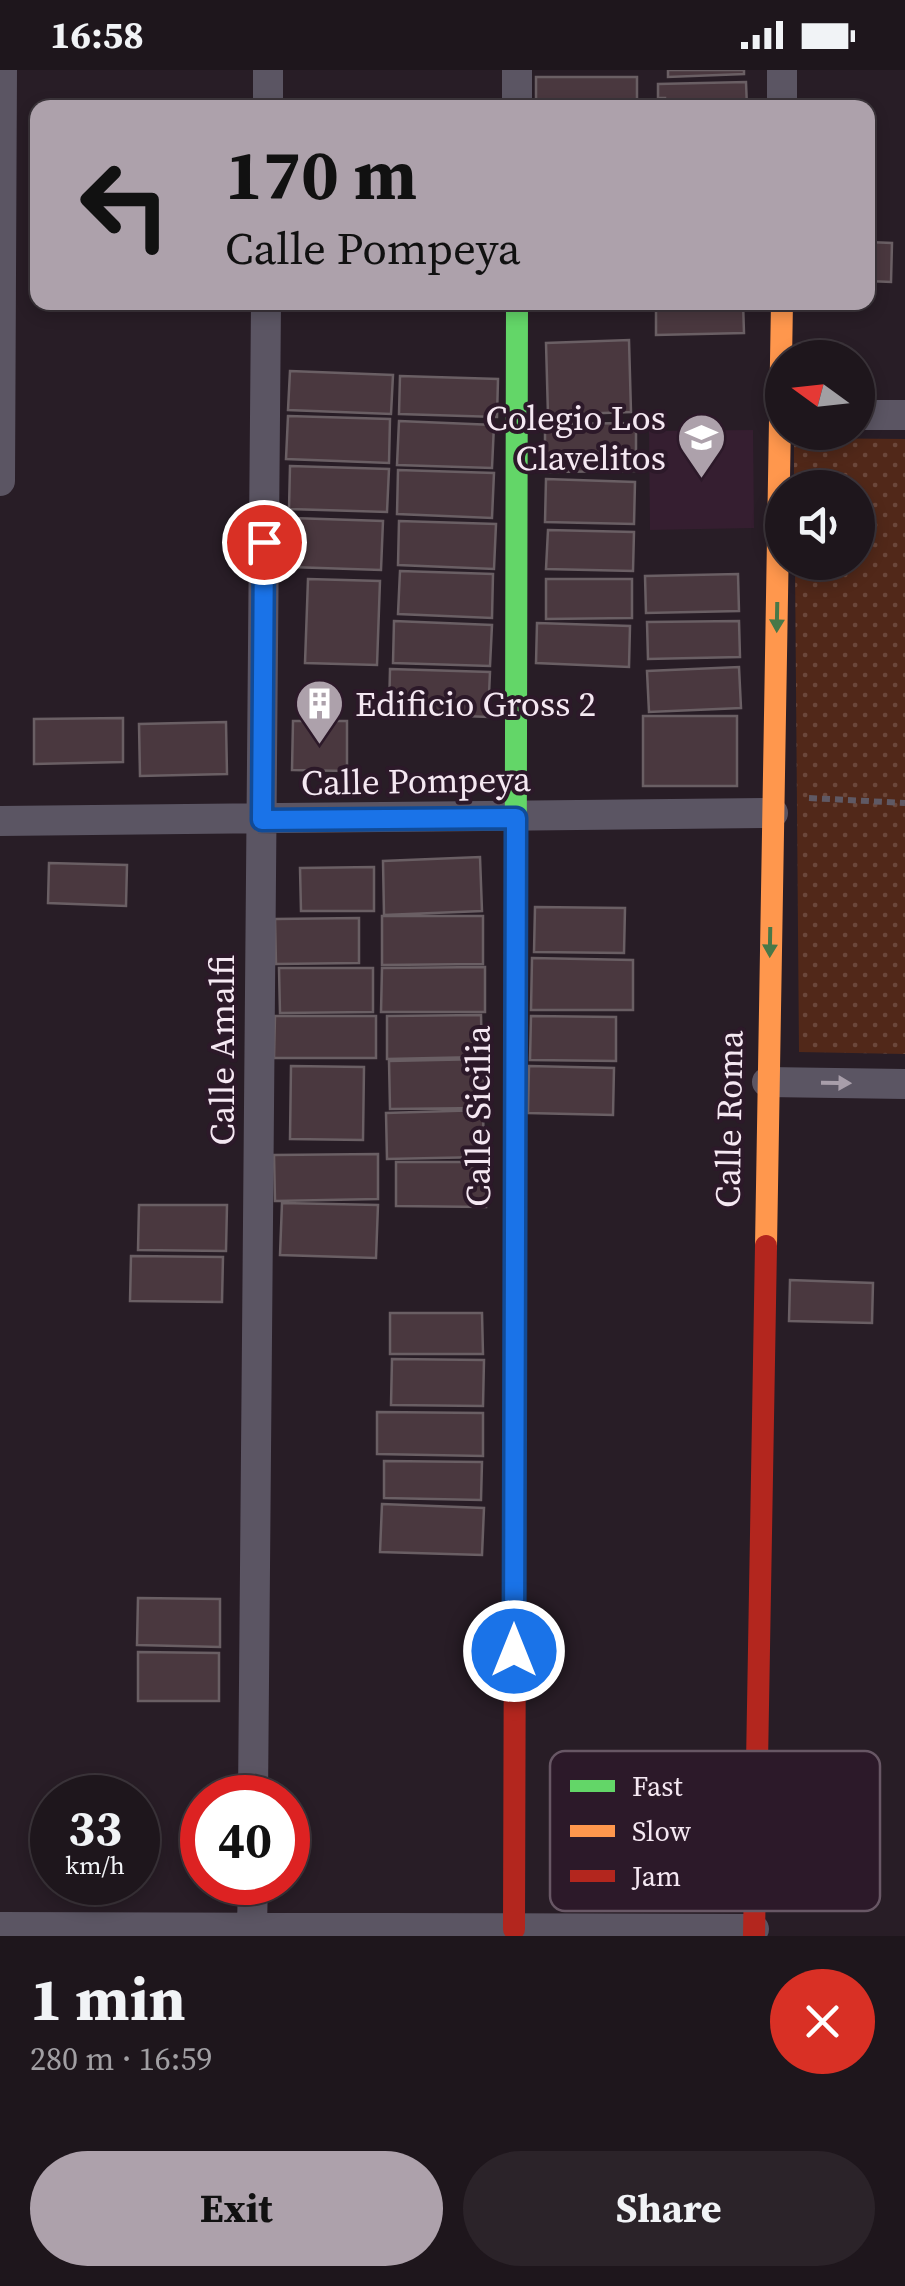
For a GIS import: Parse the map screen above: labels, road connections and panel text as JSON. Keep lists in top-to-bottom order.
{
  "streets": {
    "street": [
      "Calle Pompeya",
      "Calle Amalfi",
      "Calle Sicilia",
      "Calle Roma"
    ]
  },
  "crossings": [
    ["Calle Pompeya", "Calle Amalfi"],
    ["Calle Pompeya", "Calle Sicilia"],
    ["Calle Pompeya", "Calle Roma"]
  ],
  "one_way": ["Calle Roma"],
  "places": {
    "school or university": ["Colegio Los Clavelitos"],
    "building": ["Edificio Gross 2"]
  },
  "legend": ["Fast", "Slow", "Jam"],
  "north": "left",
  "page": {
    "status": "16:58",
    "turn": ["170 m", "Calle Pompeya"],
    "speed": "33 km/h",
    "limit": "40",
    "heading": ["1 min", "280 m · 16:59"],
    "buttons": ["Exit", "Share"]
  }
}
